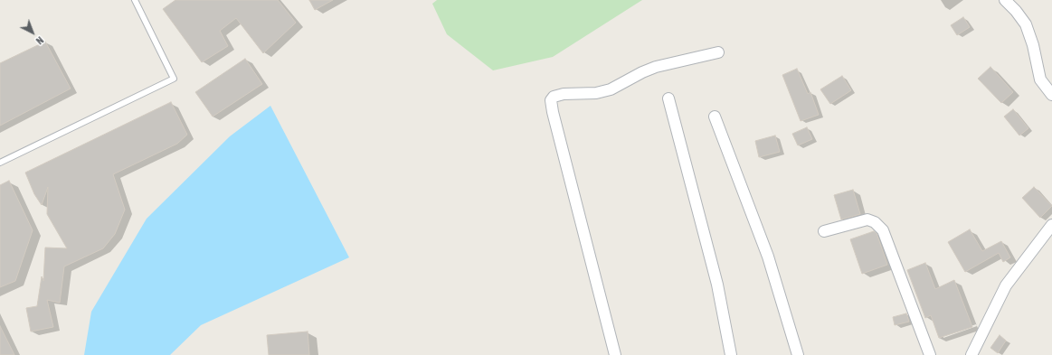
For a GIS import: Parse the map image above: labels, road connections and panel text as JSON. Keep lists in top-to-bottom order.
{
  "north": "bottom right"
}
